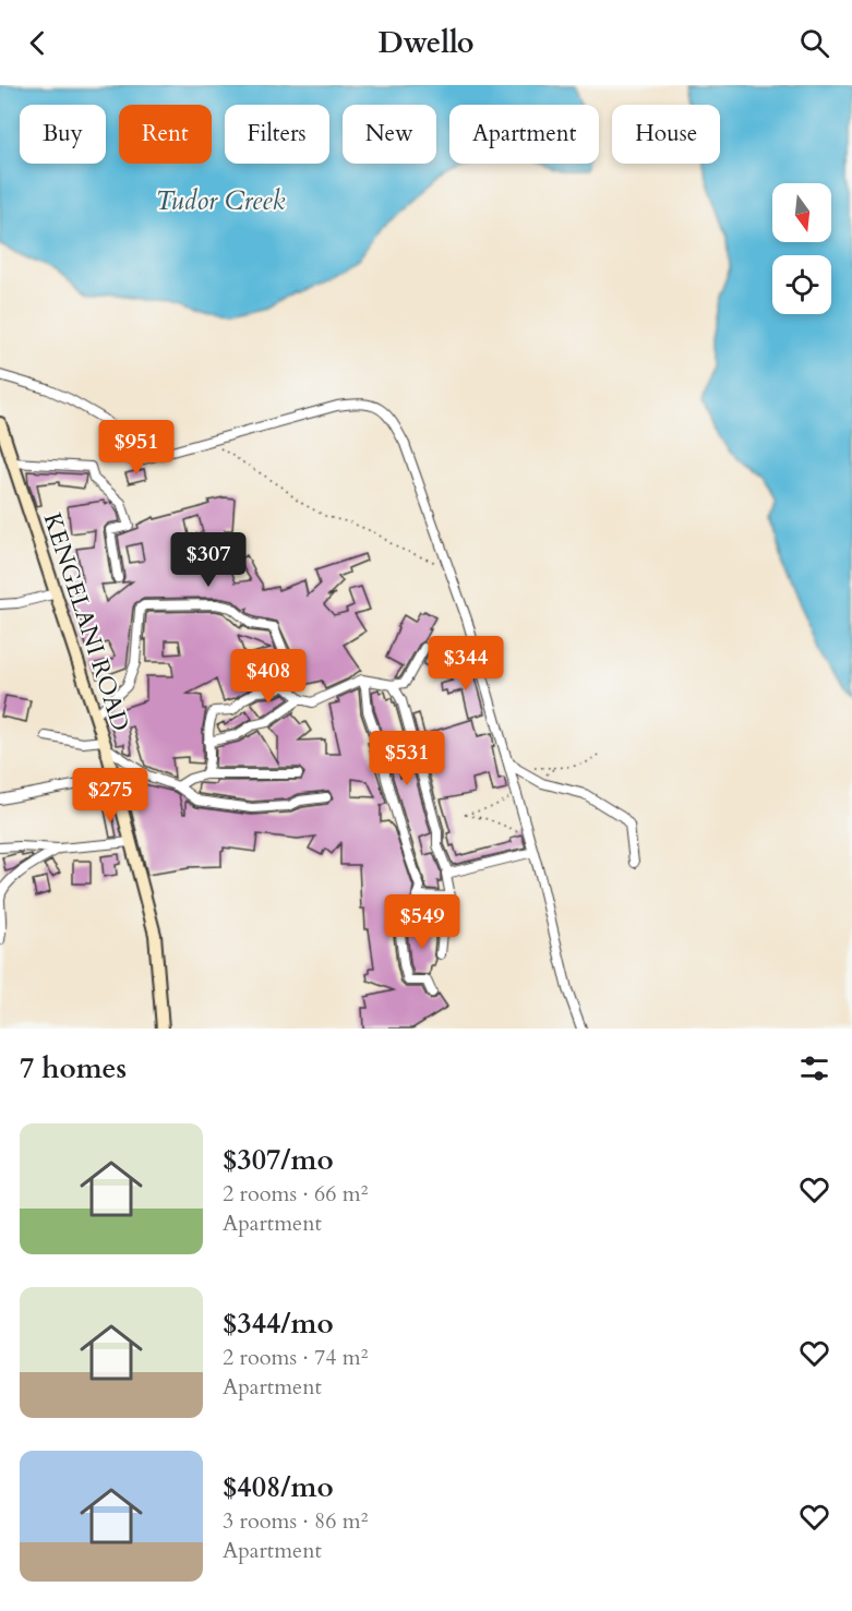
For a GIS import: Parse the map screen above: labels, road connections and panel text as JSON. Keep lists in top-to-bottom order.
{
  "streets": {
    "main road": ["KENGELANI ROAD"]
  },
  "water": ["Tudor Creek"],
  "north": "bottom",
  "page": {
    "header": "Dwello",
    "chip": [
      "Buy",
      "Rent",
      "Filters",
      "New",
      "Apartment",
      "House"
    ],
    "price": [
      "$951",
      "$307",
      "$344",
      "$408",
      "$531",
      "$275",
      "$549"
    ],
    "heading": "7 homes",
    "list": [
      {
        "name": "$307/mo",
        "note": "2 rooms · 66 m² · Apartment"
      },
      {
        "name": "$344/mo",
        "note": "2 rooms · 74 m² · Apartment"
      },
      {
        "name": "$408/mo",
        "note": "3 rooms · 86 m² · Apartment"
      }
    ]
  }
}
